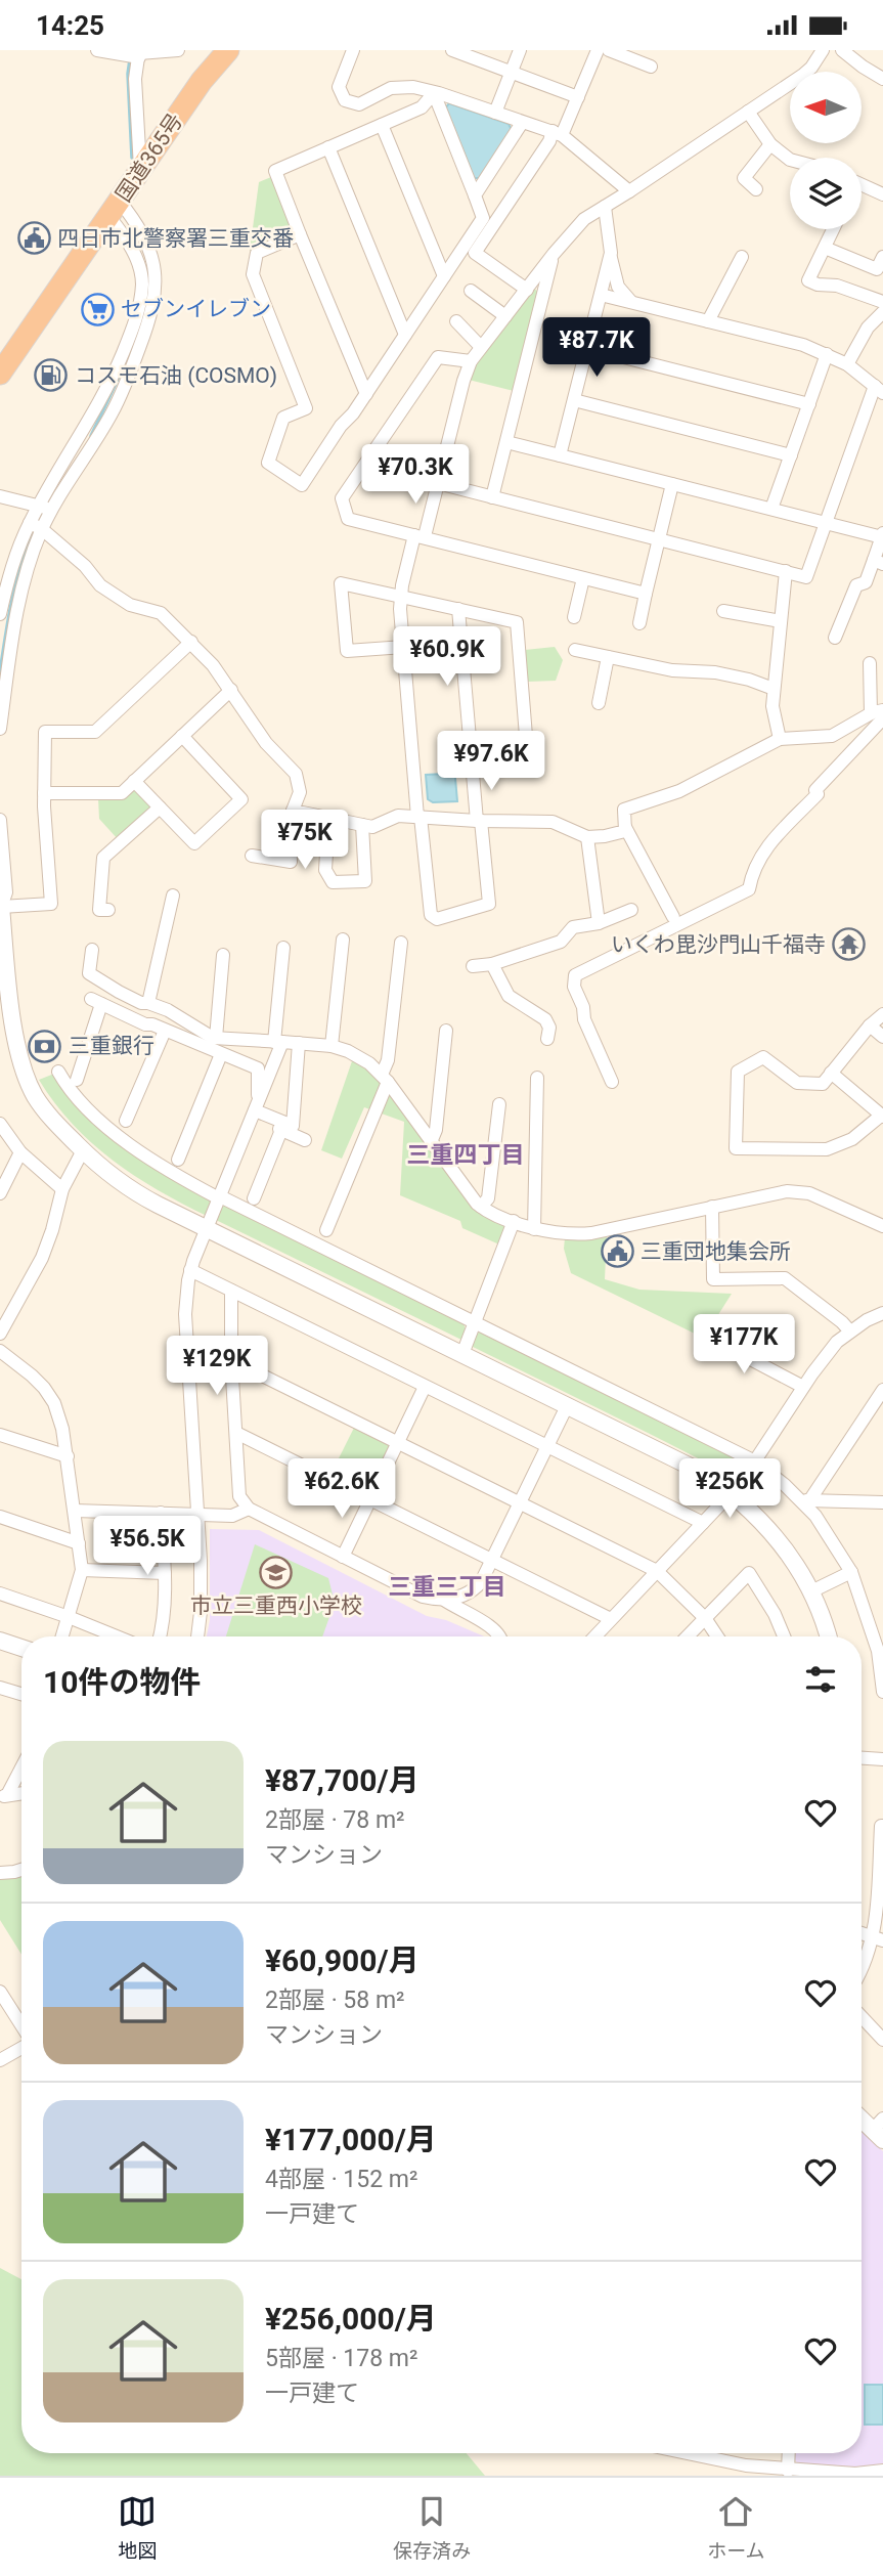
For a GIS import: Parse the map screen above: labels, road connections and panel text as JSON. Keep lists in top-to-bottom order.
{
  "streets": {
    "highway": ["国道365号"]
  },
  "districts": ["三重四丁目", "三重三丁目"],
  "places": {
    "public building": ["四日市北警察署三重交番", "三重団地集会所"],
    "supermarket": ["セブンイレブン"],
    "fuel station": ["コスモ石油 (COSMO)"],
    "temple": ["いくわ毘沙門山千福寺"],
    "bank": ["三重銀行"],
    "school or university": ["市立三重西小学校"]
  },
  "north": "left",
  "page": {
    "status": "14:25",
    "price": [
      "¥87.7K",
      "¥70.3K",
      "¥60.9K",
      "¥97.6K",
      "¥75K",
      "¥177K",
      "¥129K",
      "¥62.6K",
      "¥256K",
      "¥56.5K"
    ],
    "heading": "10件の物件",
    "list": [
      {
        "name": "¥87,700/月",
        "note": "2部屋 · 78 m² · マンション"
      },
      {
        "name": "¥60,900/月",
        "note": "2部屋 · 58 m² · マンション"
      },
      {
        "name": "¥177,000/月",
        "note": "4部屋 · 152 m² · 一戸建て"
      },
      {
        "name": "¥256,000/月",
        "note": "5部屋 · 178 m² · 一戸建て"
      }
    ],
    "tabs": ["地図", "保存済み", "ホーム"]
  }
}
